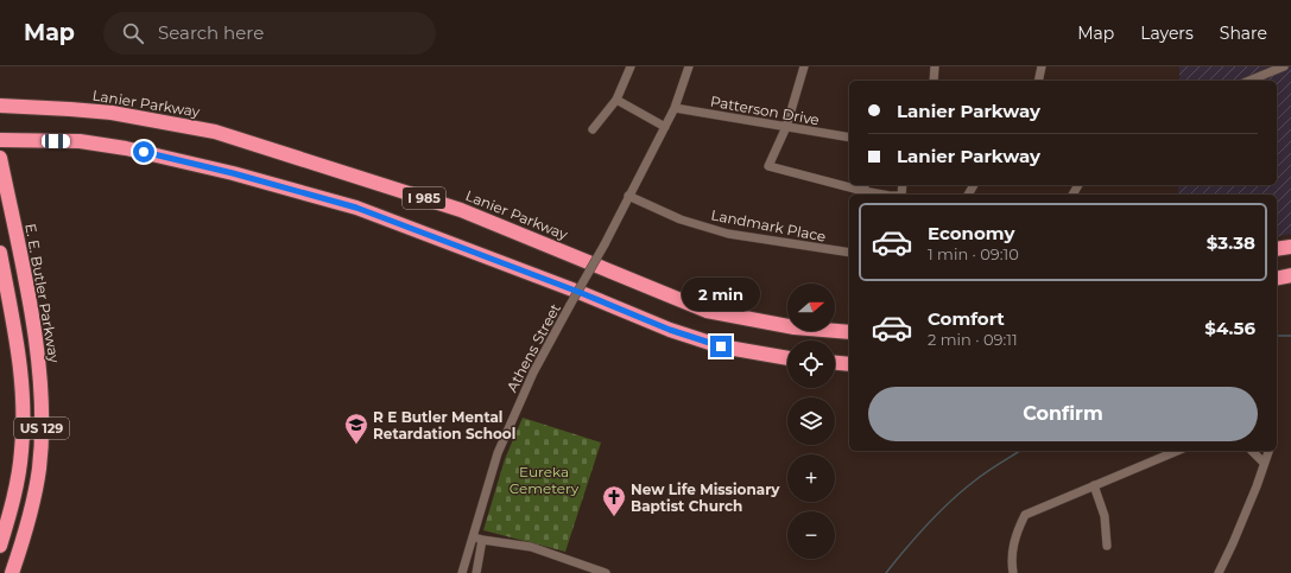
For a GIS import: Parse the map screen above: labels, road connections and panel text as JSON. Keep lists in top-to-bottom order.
{
  "streets": {
    "highway": [
      "Lanier Parkway",
      "I 985",
      "E. E. Butler Parkway",
      "US 129"
    ],
    "street": ["Patterson Drive", "Landmark Place", "Athens Street"]
  },
  "crossings": [
    ["Patterson Drive", "Athens Street"],
    ["Landmark Place", "Athens Street"]
  ],
  "parks": ["Eureka Cemetery"],
  "places": {
    "school or university": ["R E Butler Mental Retardation School"],
    "church": ["New Life Missionary Baptist Church"]
  },
  "north": "right",
  "page": {
    "header": "Map",
    "search": "Search here",
    "nav": ["Map", "Layers", "Share"],
    "banner": ["Lanier Parkway", "Lanier Parkway"],
    "list": [
      {
        "name": "Economy",
        "note": "1 min · 09:10",
        "value": "$3.38"
      },
      {
        "name": "Comfort",
        "note": "2 min · 09:11",
        "value": "$4.56"
      }
    ],
    "bubble": "2 min",
    "map_buttons": ["+", "−"],
    "buttons": "Confirm"
  }
}
